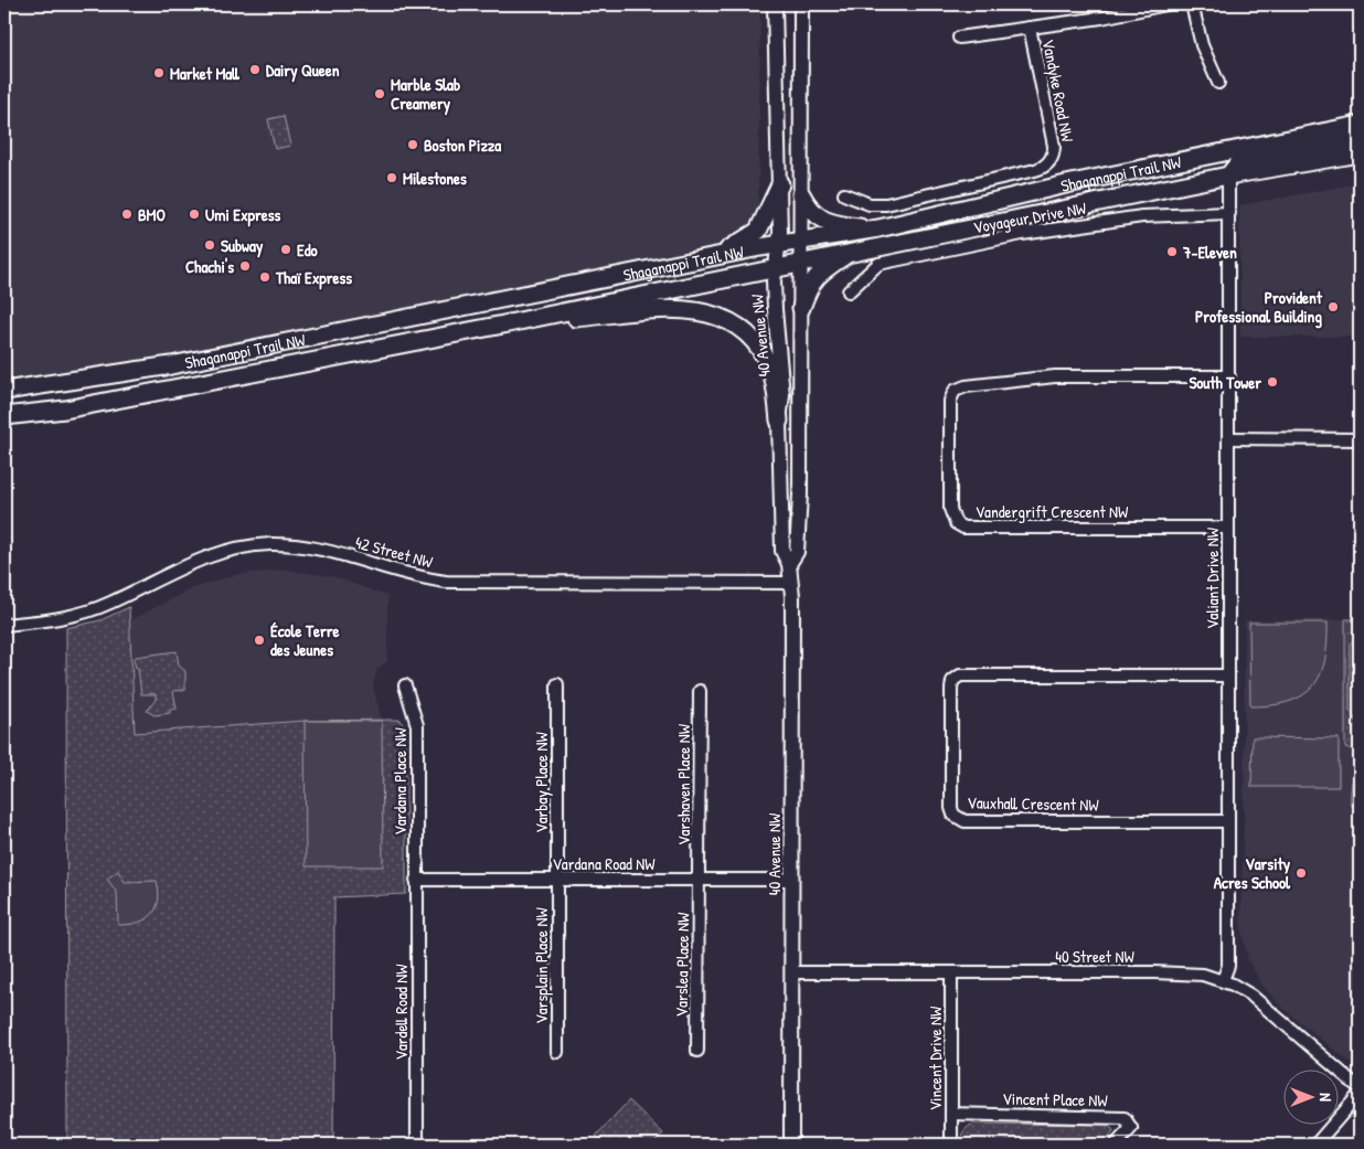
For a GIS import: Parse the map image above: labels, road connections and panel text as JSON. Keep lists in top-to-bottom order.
{
  "streets": {
    "main road": ["Shaganappi Trail NW"],
    "street": [
      "Vandyke Road NW",
      "Voyageur Drive NW",
      "40 Avenue NW",
      "Vandergrift Crescent NW",
      "42 Street NW",
      "Valiant Drive NW",
      "Vardana Place NW",
      "Varbay Place NW",
      "Varshaven Place NW",
      "Vauxhall Crescent NW",
      "Vardana Road NW",
      "40 Street NW",
      "Varslea Place NW",
      "Varsplain Place NW",
      "Vardell Road NW",
      "Vincent Drive NW",
      "Vincent Place NW"
    ]
  },
  "crossings": [
    ["Shaganappi Trail NW", "40 Avenue NW"],
    ["Shaganappi Trail NW", "Valiant Drive NW"],
    ["Voyageur Drive NW", "Valiant Drive NW"],
    ["40 Avenue NW", "42 Street NW"],
    ["40 Avenue NW", "Vardana Road NW"],
    ["40 Avenue NW", "40 Street NW"],
    ["Vandergrift Crescent NW", "Valiant Drive NW"],
    ["Valiant Drive NW", "Vauxhall Crescent NW"],
    ["Valiant Drive NW", "40 Street NW"],
    ["Vardana Place NW", "Vardana Road NW"],
    ["Vardana Place NW", "Vardell Road NW"],
    ["Varbay Place NW", "Vardana Road NW"],
    ["Varbay Place NW", "Varsplain Place NW"],
    ["Varshaven Place NW", "Vardana Road NW"],
    ["Varshaven Place NW", "Varslea Place NW"],
    ["Vardana Road NW", "Varslea Place NW"],
    ["Vardana Road NW", "Varsplain Place NW"],
    ["Vardana Road NW", "Vardell Road NW"],
    ["40 Street NW", "Vincent Drive NW"],
    ["Vincent Drive NW", "Vincent Place NW"]
  ],
  "places": [
    "Dairy Queen",
    "Market Mall",
    "Marble Slab Creamery",
    "Boston Pizza",
    "Milestones",
    "BMO",
    "Umi Express",
    "Subway",
    "Edo",
    "7-Eleven",
    "Chachi's",
    "Thaï Express",
    "Provident Professional Building",
    "South Tower",
    "École Terre des Jeunes",
    "Varsity Acres School"
  ],
  "north": "right"
}
